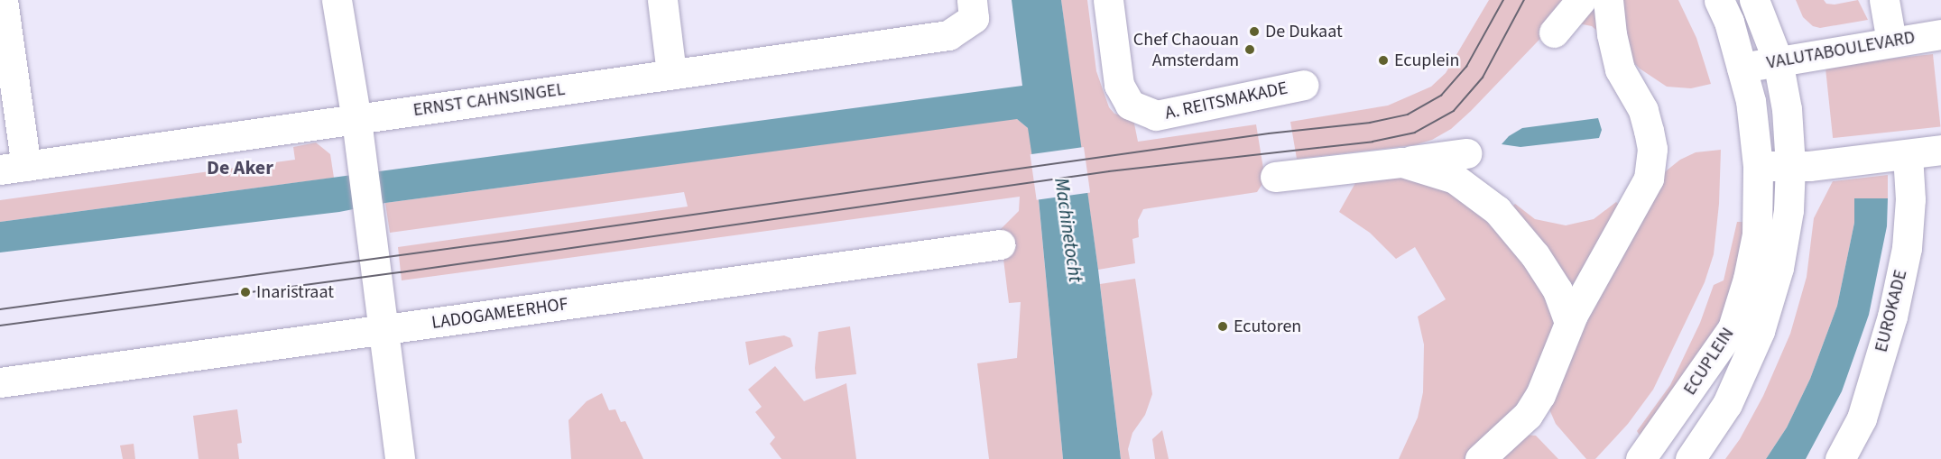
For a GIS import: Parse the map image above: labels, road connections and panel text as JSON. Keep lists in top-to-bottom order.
{
  "streets": {
    "street": [
      "VALUTABOULEVARD",
      "ERNST CAHNSINGEL",
      "A. REITSMAKADE",
      "EUROKADE",
      "LADOGAMEERHOF",
      "ECUPLEIN"
    ]
  },
  "crossings": [
    ["VALUTABOULEVARD", "ECUPLEIN"]
  ],
  "districts": ["De Aker"],
  "water": ["Machinetocht"],
  "places": [
    "De Dukaat",
    "Chef Chaouan Amsterdam",
    "Ecuplein",
    "Inaristraat",
    "Ecutoren"
  ]
}
